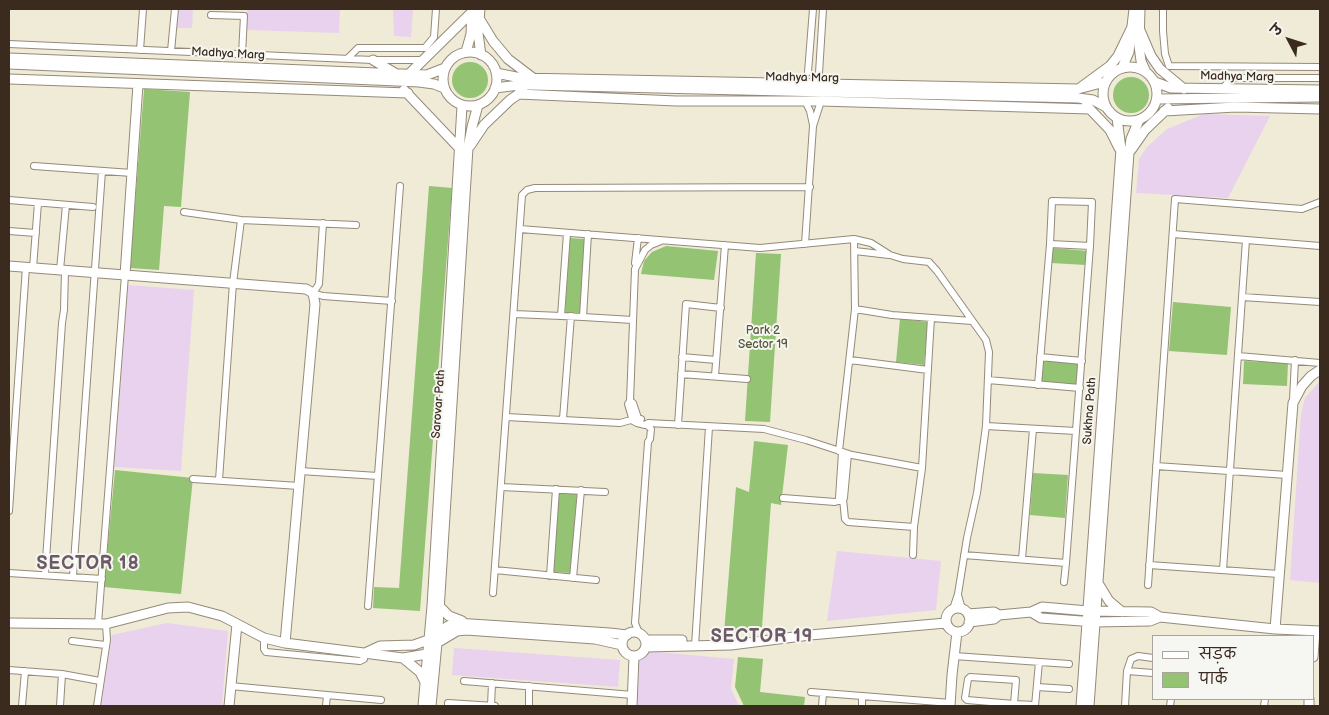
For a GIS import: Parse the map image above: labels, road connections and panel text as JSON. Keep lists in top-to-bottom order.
{
  "streets": {
    "main road": ["Madhya Marg", "Sarovar Path", "Sukhna Path"]
  },
  "crossings": [
    ["Madhya Marg", "Sarovar Path"],
    ["Madhya Marg", "Sukhna Path"]
  ],
  "districts": ["SECTOR 18", "SECTOR 19"],
  "parks": ["Park 2 Sector 19"],
  "legend": ["सड़क", "पार्क"],
  "north": "top left"
}
